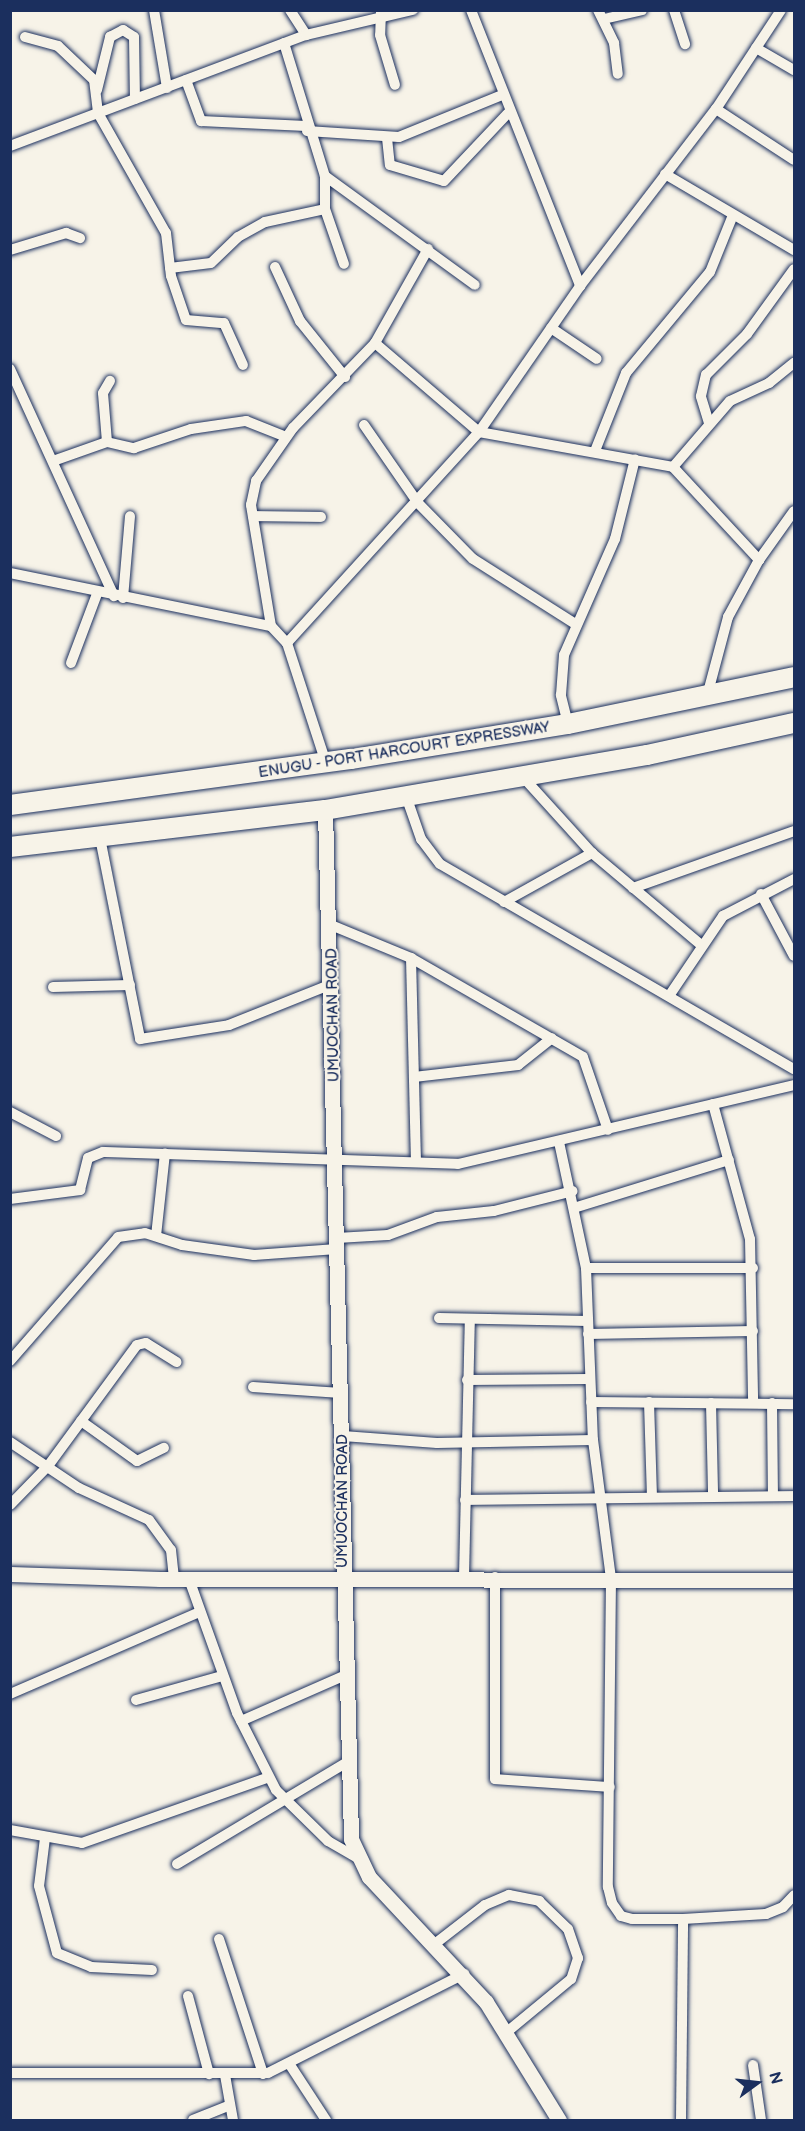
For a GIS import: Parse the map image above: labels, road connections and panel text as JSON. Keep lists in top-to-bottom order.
{
  "streets": {
    "highway": ["ENUGU - PORT HARCOURT EXPRESSWAY"],
    "street": ["UMUOCHAN ROAD"]
  },
  "north": "right"
}
